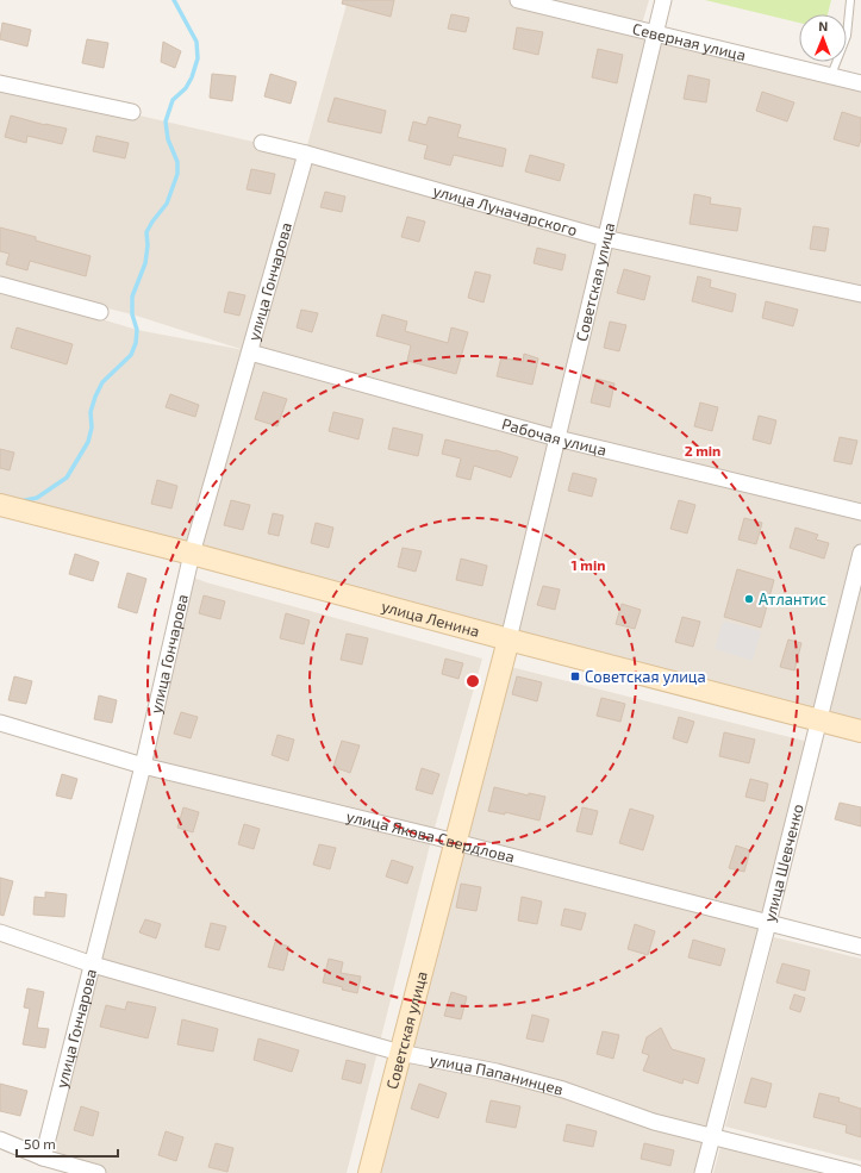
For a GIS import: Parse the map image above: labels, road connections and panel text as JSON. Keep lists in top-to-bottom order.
{
  "streets": {
    "main road": ["Советская улица", "улица Ленина"],
    "street": [
      "Северная улица",
      "улица Луначарского",
      "улица Гончарова",
      "Рабочая улица",
      "улица Якова Свердлова",
      "улица Шевченко",
      "улица Папанинцев"
    ]
  },
  "crossings": [
    ["Северная улица", "Советская улица"],
    ["улица Луначарского", "улица Гончарова"],
    ["улица Луначарского", "Советская улица"],
    ["улица Гончарова", "Рабочая улица"],
    ["улица Гончарова", "улица Ленина"],
    ["улица Гончарова", "улица Якова Свердлова"],
    ["улица Гончарова", "улица Папанинцев"],
    ["Советская улица", "Рабочая улица"],
    ["Советская улица", "улица Ленина"],
    ["Советская улица", "улица Якова Свердлова"],
    ["Советская улица", "улица Папанинцев"],
    ["улица Ленина", "улица Шевченко"],
    ["улица Якова Свердлова", "улица Шевченко"],
    ["улица Шевченко", "улица Папанинцев"]
  ],
  "places": {
    "other": ["Атлантис"],
    "transit": ["Советская улица"]
  },
  "scale_bar": "50 m",
  "north": "top",
  "rings": ["2 min", "1 min"]
}
